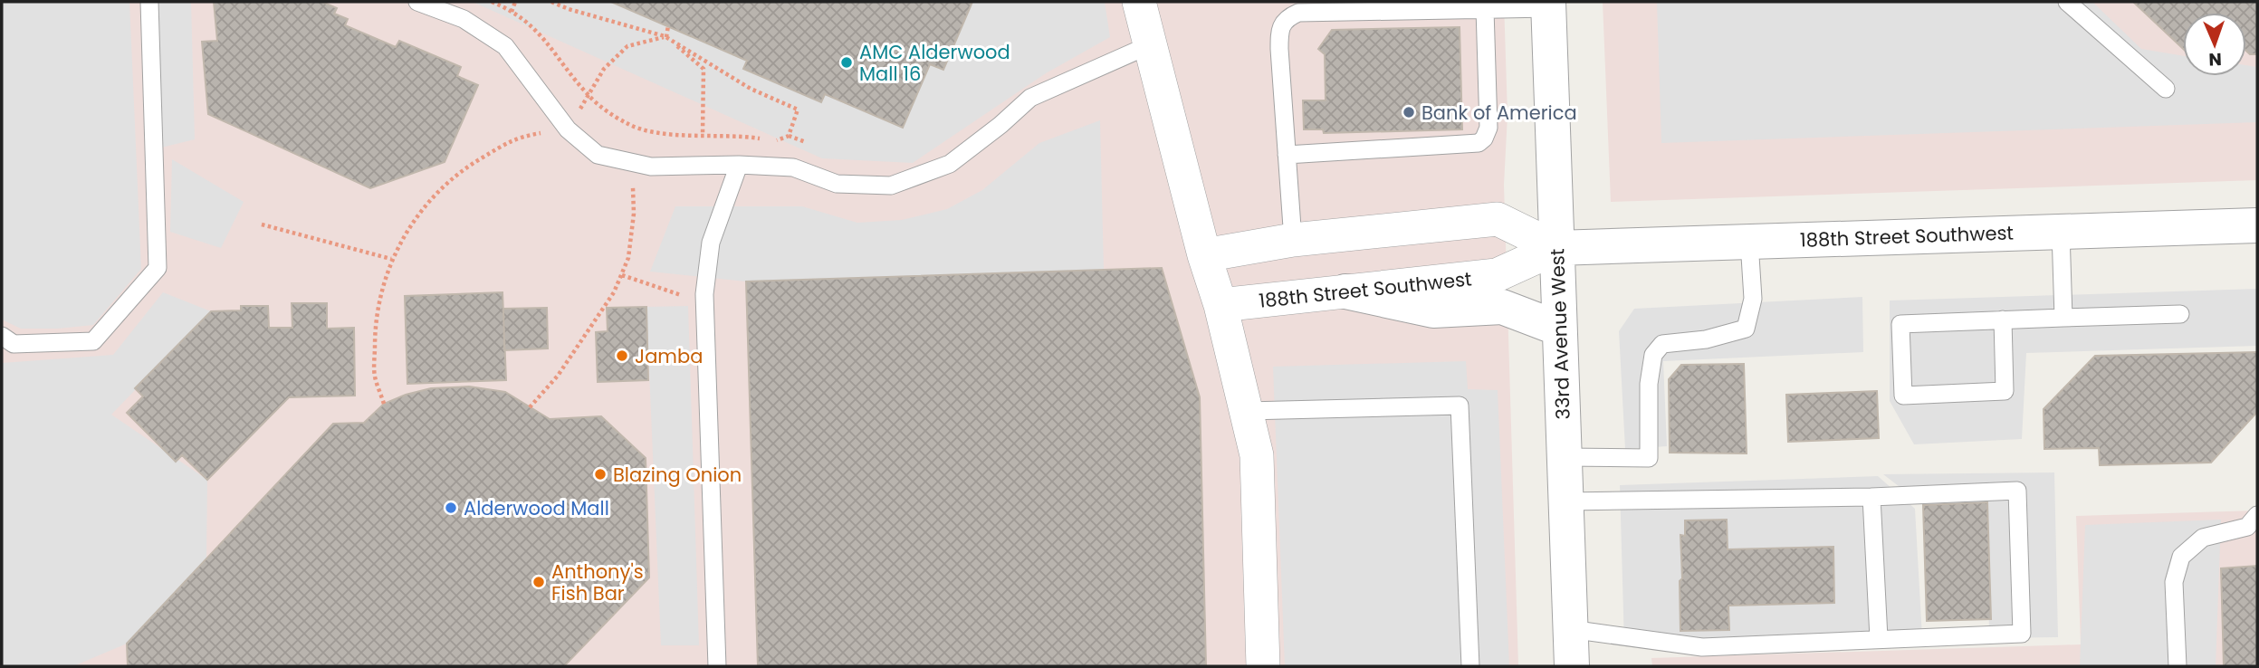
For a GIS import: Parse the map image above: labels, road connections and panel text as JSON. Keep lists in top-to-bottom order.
{
  "streets": {
    "street": ["188th Street Southwest", "33rd Avenue West"]
  },
  "crossings": [
    ["188th Street Southwest", "33rd Avenue West"]
  ],
  "places": [
    "AMC Alderwood Mall 16",
    "Bank of America",
    "Jamba",
    "Blazing Onion",
    "Alderwood Mall",
    "Anthony's Fish Bar"
  ],
  "north": "bottom"
}
